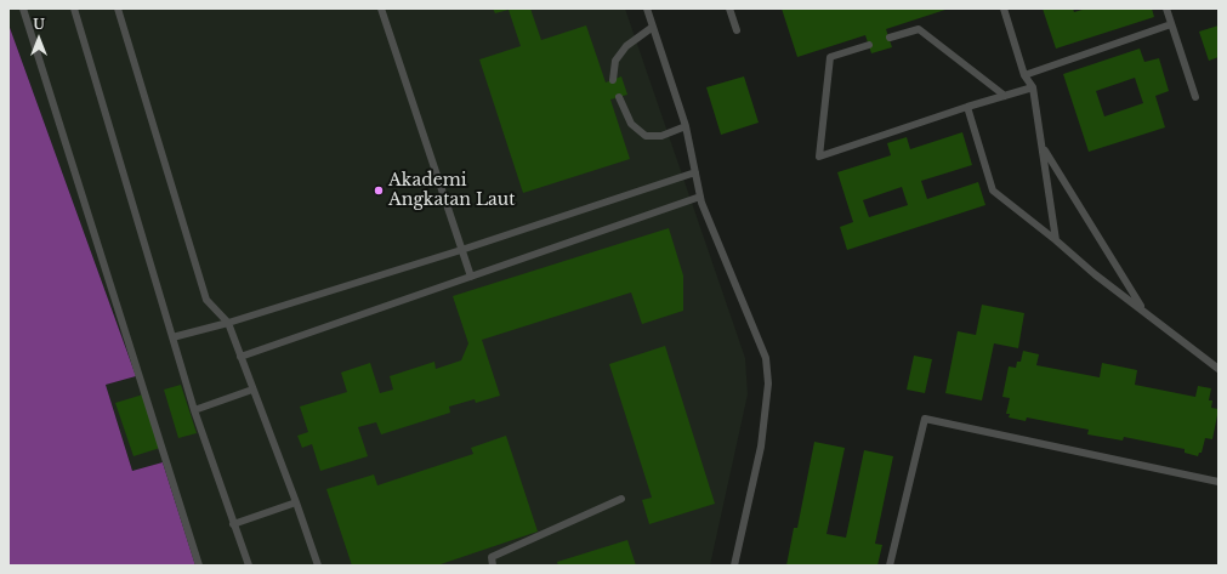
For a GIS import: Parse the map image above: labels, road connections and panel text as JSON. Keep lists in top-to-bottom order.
{
  "places": ["Akademi Angkatan Laut"],
  "north": "top"
}
